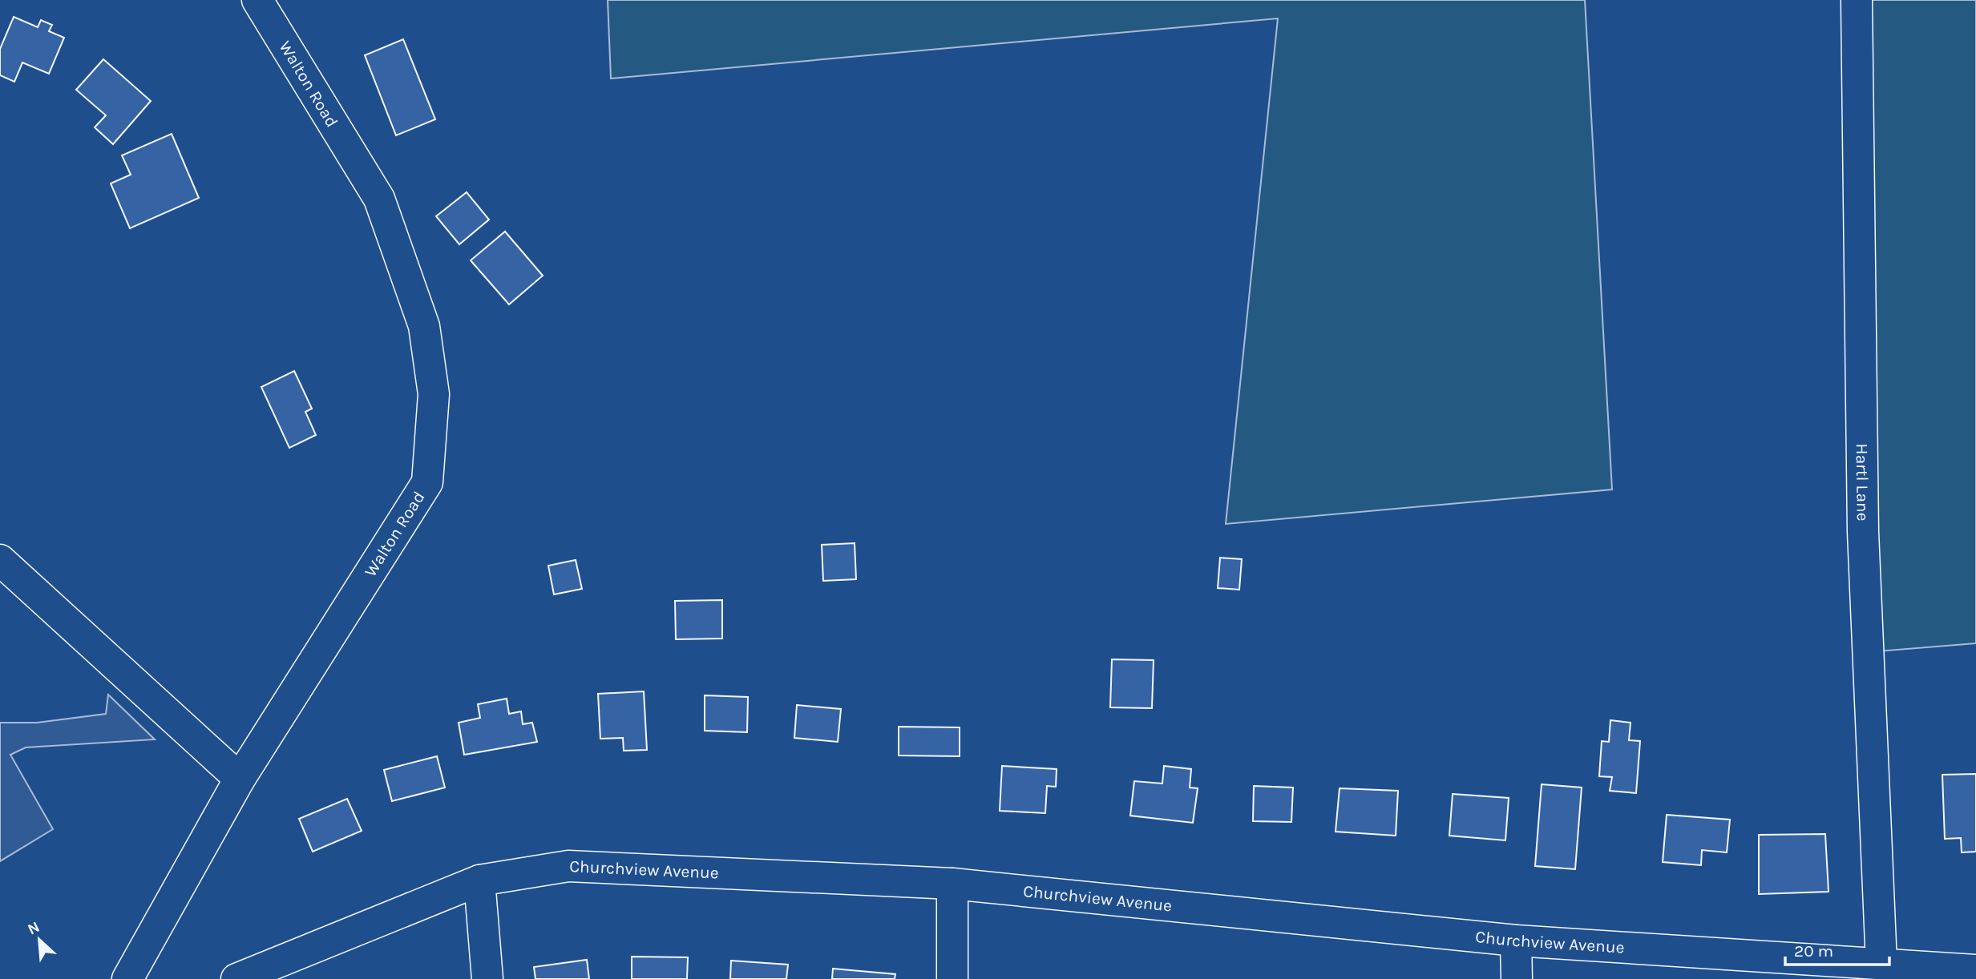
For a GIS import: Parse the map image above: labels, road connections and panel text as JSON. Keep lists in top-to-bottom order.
{
  "streets": {
    "street": ["Walton Road", "Hartl Lane", "Churchview Avenue"]
  },
  "crossings": [
    ["Hartl Lane", "Churchview Avenue"]
  ],
  "scale_bar": "20 m",
  "north": "top left"
}
